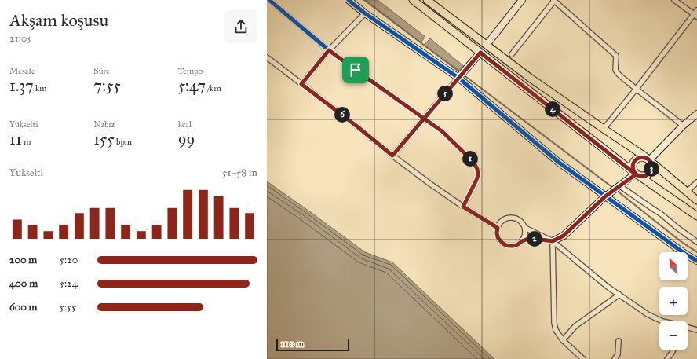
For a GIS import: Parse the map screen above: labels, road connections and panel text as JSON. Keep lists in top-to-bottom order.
{
  "scale_bar": "100 m",
  "north": "top left",
  "page": {
    "heading": ["Akşam koşusu", "21:05"],
    "stats": [
      ["Mesafe", "1.37 km"],
      ["Süre", "7:55"],
      ["Tempo", "5:47 /km"],
      ["Yükselti", "11 m"],
      ["Nabız", "155 bpm"],
      ["kcal", "99"]
    ],
    "pins": [
      "5",
      "4",
      "6",
      "1",
      "3",
      "2"
    ],
    "chart": ["Yükselti", "51–58 m"],
    "list": [
      {
        "name": "200 m",
        "note": "5:20"
      },
      {
        "name": "400 m",
        "note": "5:24"
      },
      {
        "name": "600 m",
        "note": "5:55"
      }
    ],
    "map_buttons": ["+", "−"],
    "scale": "100 m"
  }
}
